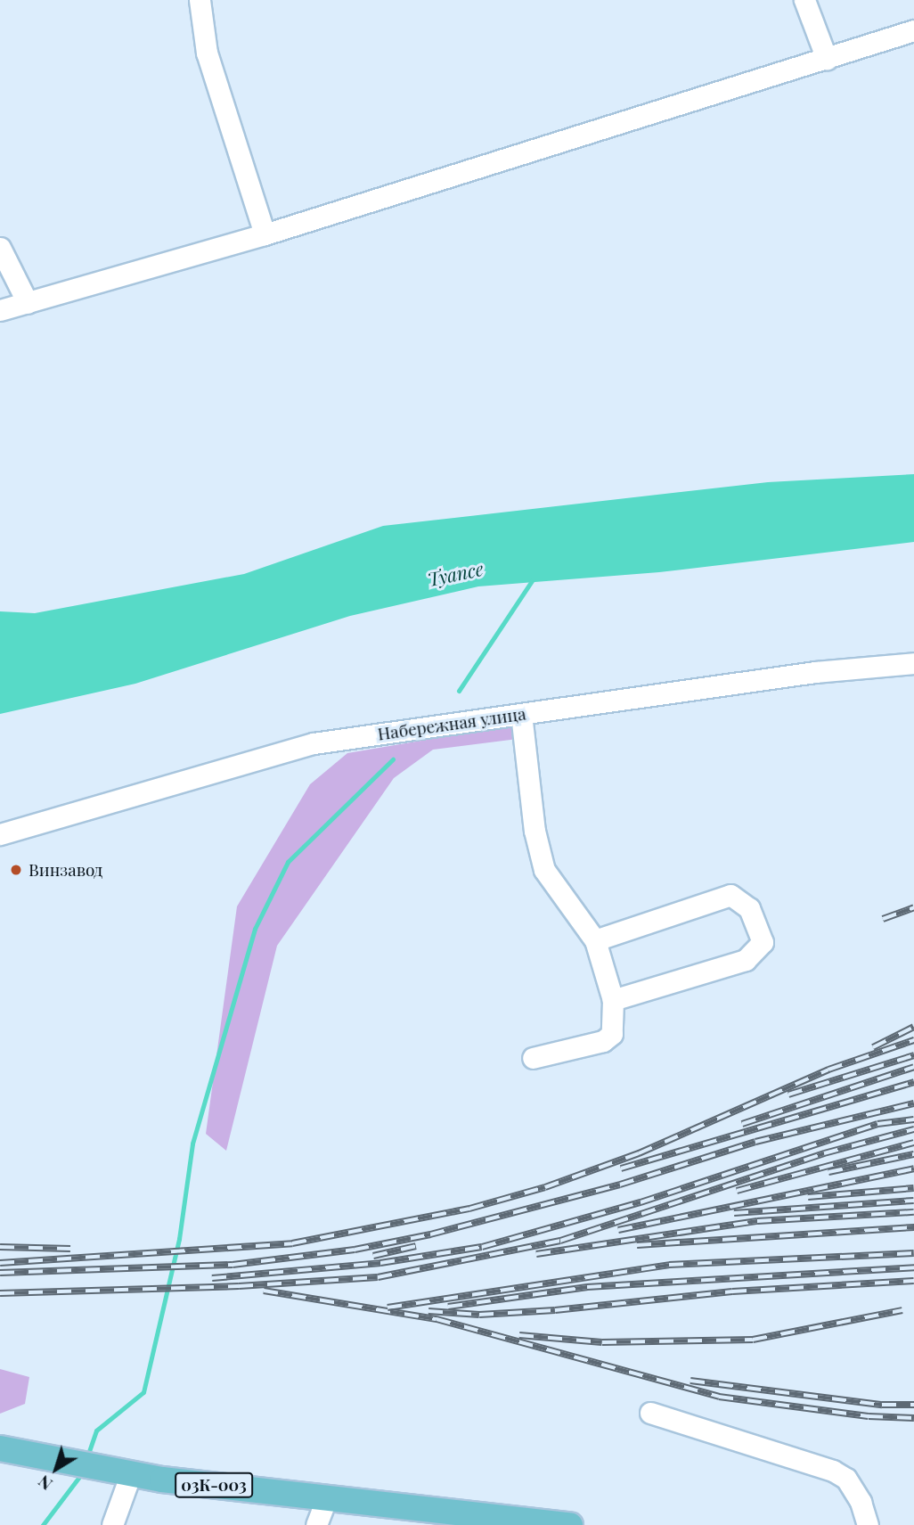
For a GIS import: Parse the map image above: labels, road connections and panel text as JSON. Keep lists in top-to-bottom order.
{
  "streets": {
    "main road": ["03К-003"],
    "street": ["Набережная улица"]
  },
  "water": ["Туапсе"],
  "places": ["Винзавод"],
  "north": "bottom left"
}
